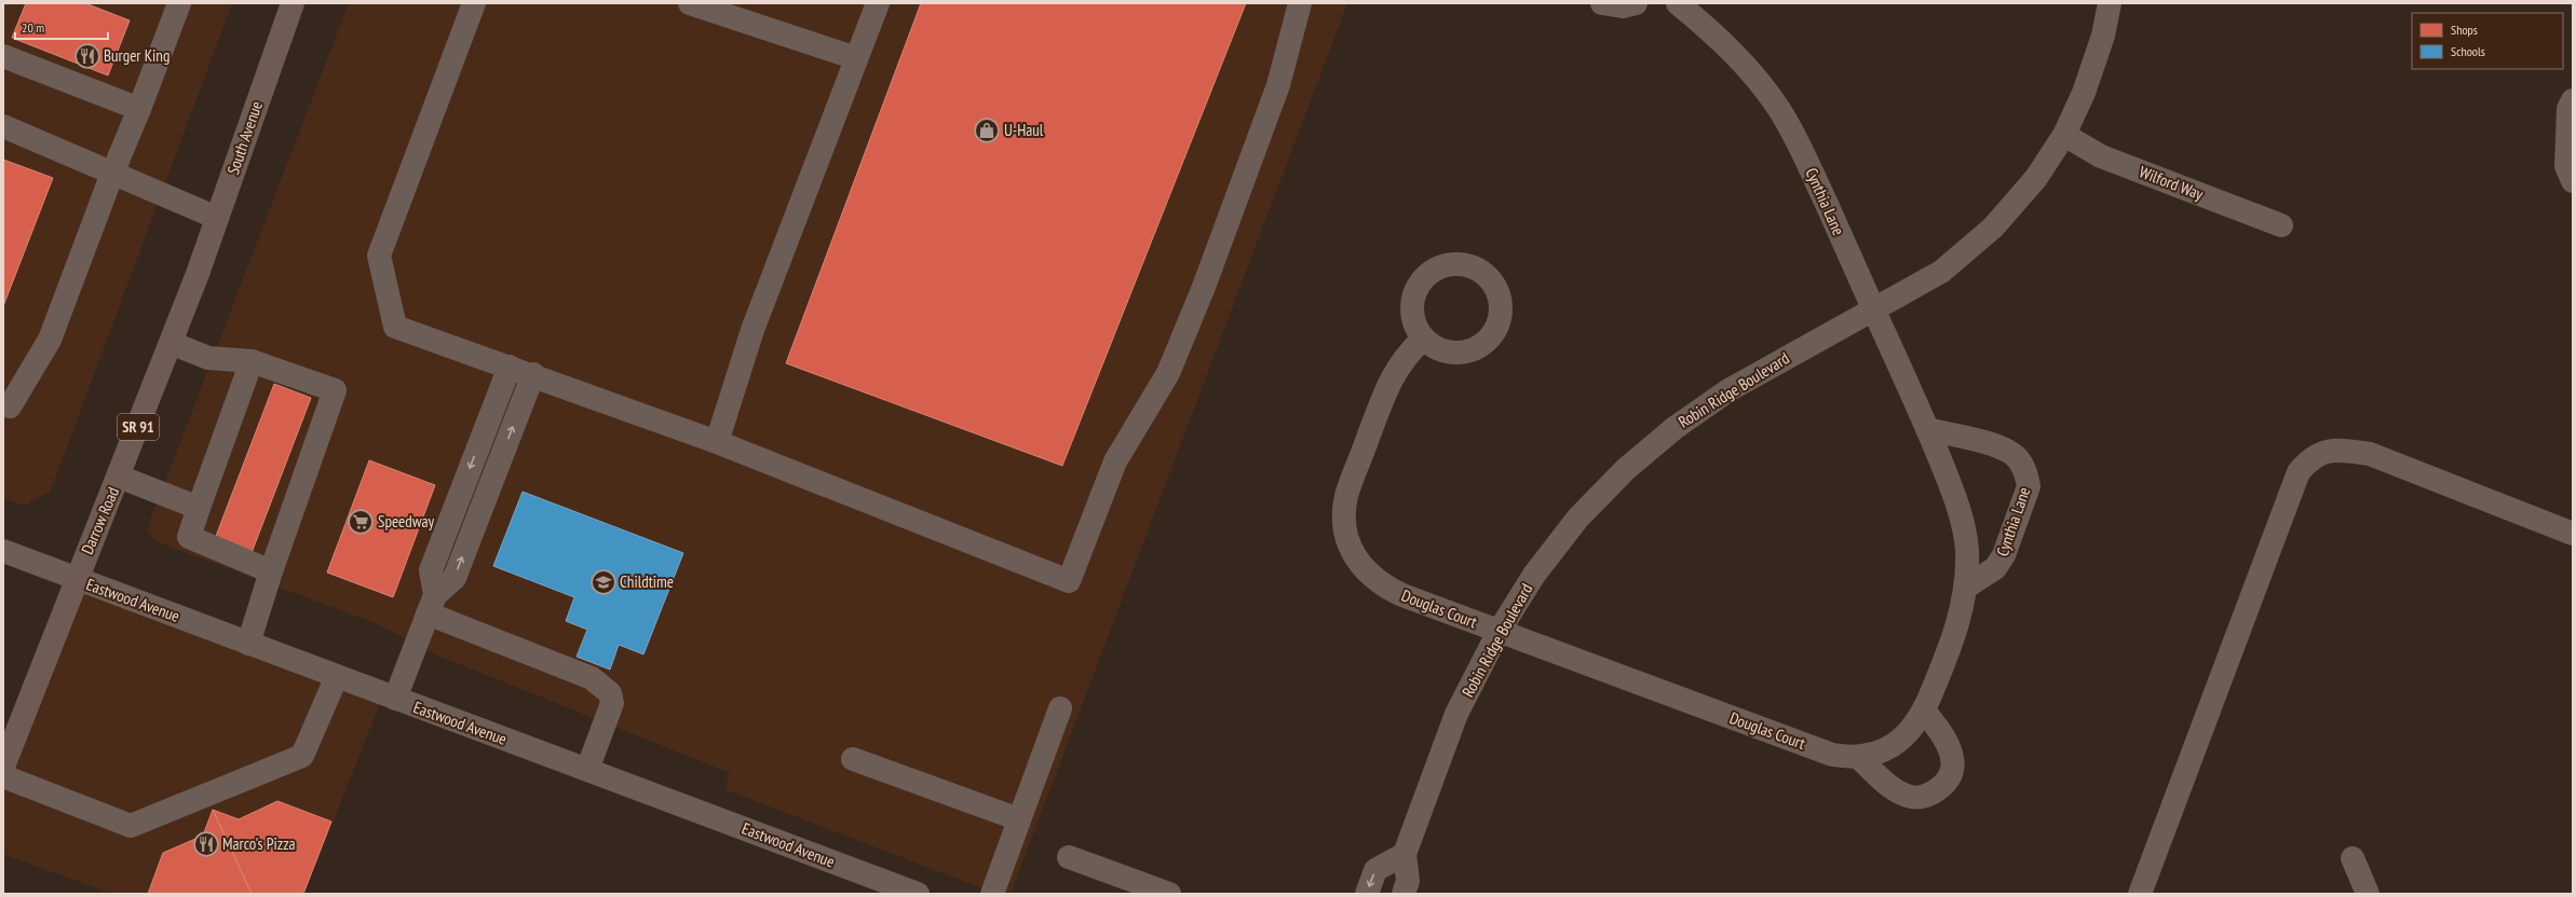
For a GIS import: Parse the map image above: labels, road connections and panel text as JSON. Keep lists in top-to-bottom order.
{
  "streets": {
    "main road": ["South Avenue", "SR 91", "Darrow Road"],
    "street": [
      "Wilford Way",
      "Cynthia Lane",
      "Robin Ridge Boulevard",
      "Eastwood Avenue",
      "Douglas Court"
    ]
  },
  "crossings": [
    ["South Avenue", "Darrow Road"],
    ["Wilford Way", "Robin Ridge Boulevard"],
    ["Cynthia Lane", "Robin Ridge Boulevard"],
    ["Cynthia Lane", "Douglas Court"],
    ["Robin Ridge Boulevard", "Douglas Court"],
    ["Darrow Road", "Eastwood Avenue"]
  ],
  "places": {
    "restaurant": ["Burger King", "Marco's Pizza"],
    "shop": ["U-Haul"],
    "supermarket": ["Speedway"],
    "school or university": ["Childtime"]
  },
  "legend": ["Shops", "Schools"],
  "scale_bar": "20 m"
}
